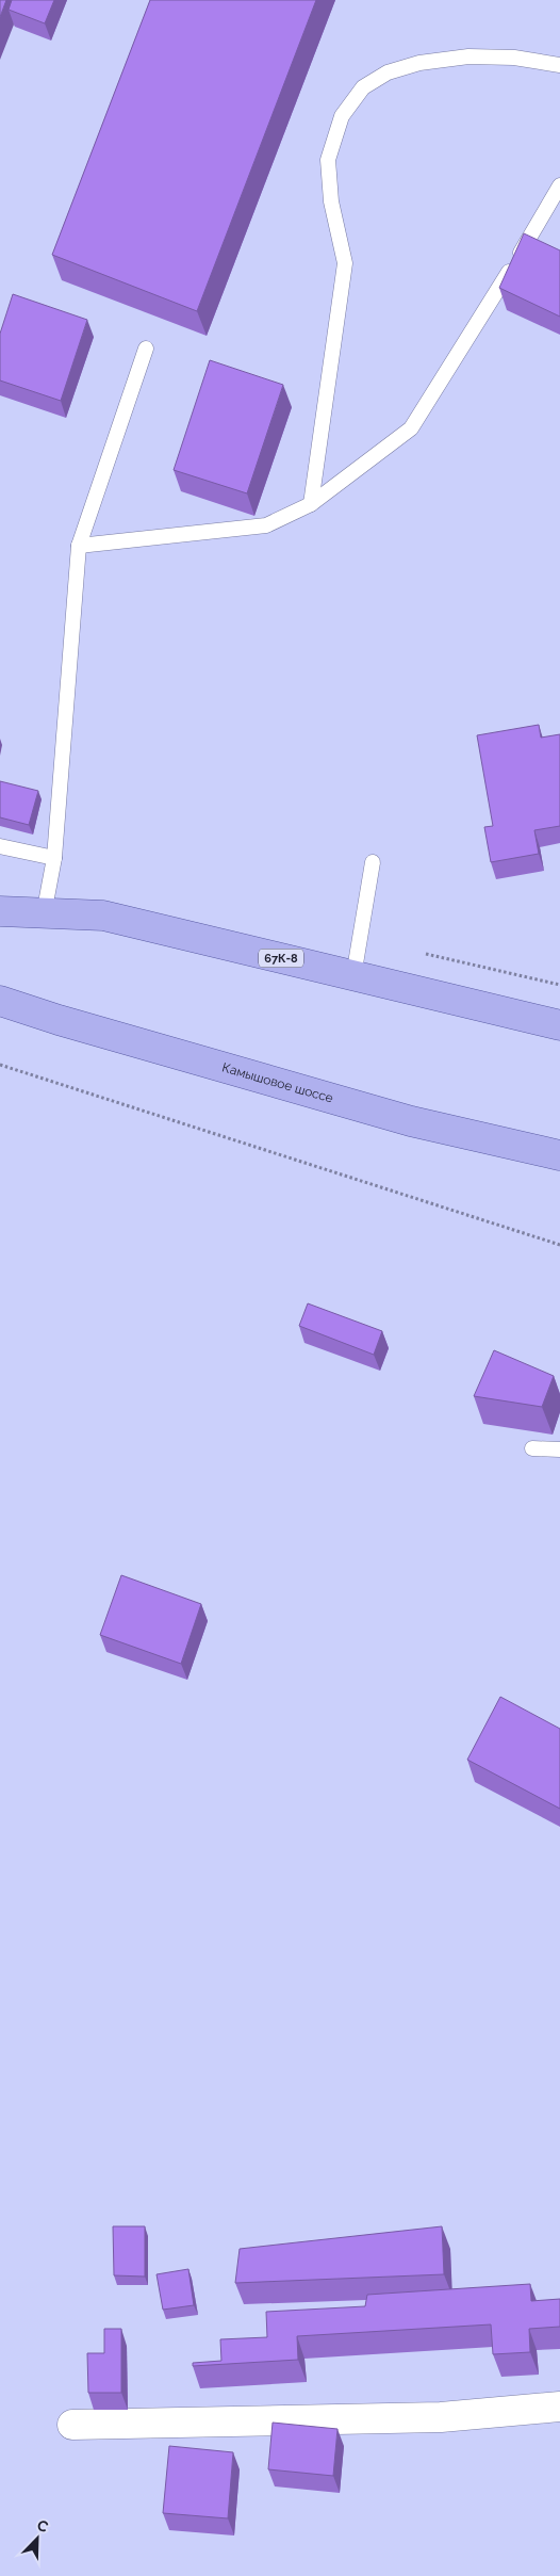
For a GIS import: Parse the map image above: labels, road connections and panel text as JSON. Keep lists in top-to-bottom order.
{
  "streets": {
    "main road": ["67К-8", "Камышовое шоссе"]
  },
  "north": "top right"
}
